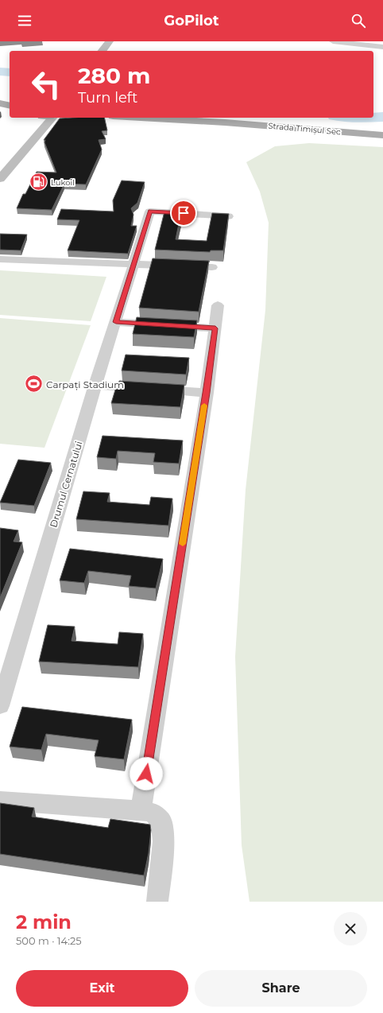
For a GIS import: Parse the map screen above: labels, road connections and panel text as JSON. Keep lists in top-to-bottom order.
{
  "streets": {
    "main road": ["Strada Timișul Sec"],
    "street": ["Drumul Cernatului"]
  },
  "places": {
    "fuel station": ["Lukoil"],
    "sports": ["Carpați Stadium"]
  },
  "page": {
    "header": "GoPilot",
    "turn": ["280 m", "Turn left"],
    "heading": ["2 min", "500 m · 14:25"],
    "buttons": ["Exit", "Share"]
  }
}
